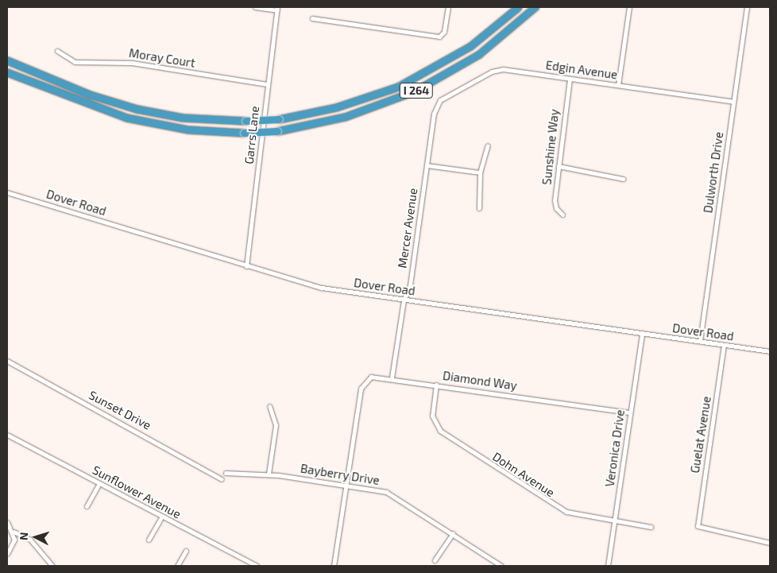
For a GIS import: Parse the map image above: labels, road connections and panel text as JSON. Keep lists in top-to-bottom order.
{
  "streets": {
    "highway": ["I 264"],
    "street": [
      "Moray Court",
      "Edgin Avenue",
      "Garrs Lane",
      "Sunshine Way",
      "Dulworth Drive",
      "Dover Road",
      "Mercer Avenue",
      "Diamond Way",
      "Sunset Drive",
      "Guelat Avenue",
      "Veronica Drive",
      "Bayberry Drive",
      "Dohn Avenue",
      "Sunflower Avenue"
    ]
  },
  "crossings": [
    ["Moray Court", "Garrs Lane"],
    ["Edgin Avenue", "Sunshine Way"],
    ["Edgin Avenue", "Dulworth Drive"],
    ["Edgin Avenue", "Mercer Avenue"],
    ["Garrs Lane", "Dover Road"],
    ["Dulworth Drive", "Dover Road"],
    ["Dover Road", "Mercer Avenue"],
    ["Dover Road", "Guelat Avenue"],
    ["Dover Road", "Veronica Drive"],
    ["Mercer Avenue", "Diamond Way"],
    ["Diamond Way", "Veronica Drive"],
    ["Diamond Way", "Bayberry Drive"],
    ["Diamond Way", "Dohn Avenue"],
    ["Veronica Drive", "Dohn Avenue"]
  ],
  "north": "left"
}
